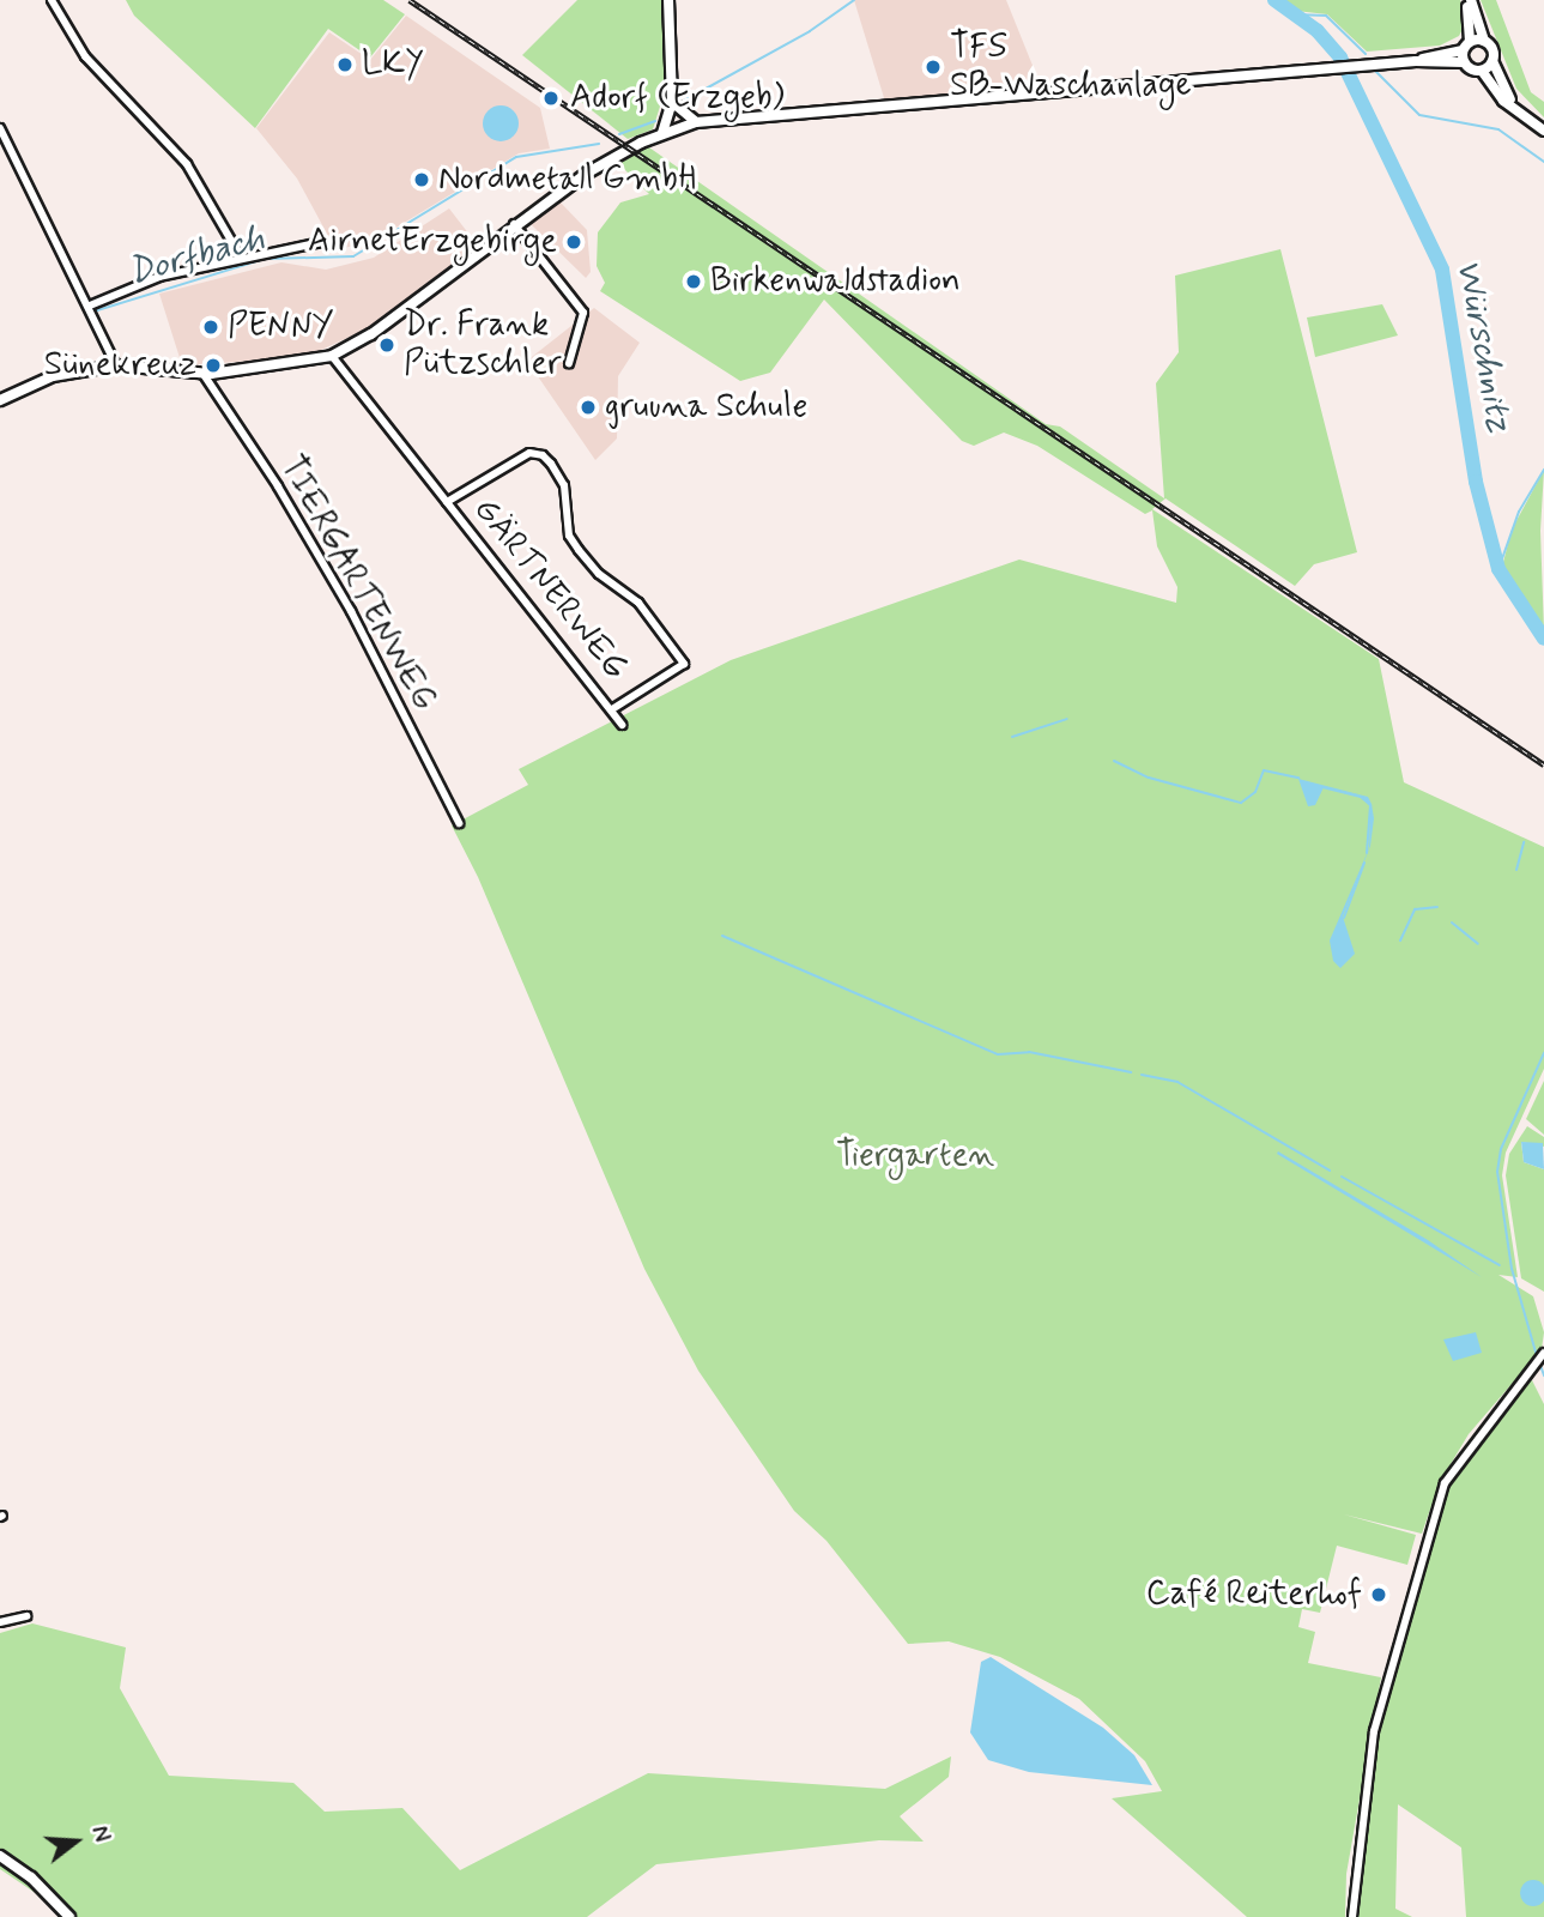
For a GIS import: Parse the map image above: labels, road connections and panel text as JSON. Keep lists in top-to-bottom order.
{
  "streets": {
    "street": ["TIERGARTENWEG", "GÄRTNERWEG"]
  },
  "water": ["Dorfbach", "Würschnitz"],
  "parks": ["Tiergarten"],
  "places": [
    "LKY",
    "TFS SB-Waschanlage",
    "Adorf (Erzgeb)",
    "Nordmetall GmbH",
    "AirnetErzgebirge",
    "Birkenwaldstadion",
    "PENNY",
    "Dr. Frank Pützschler",
    "Sünekreuz",
    "gruuna Schule",
    "Café Reiterhof"
  ],
  "north": "right"
}
